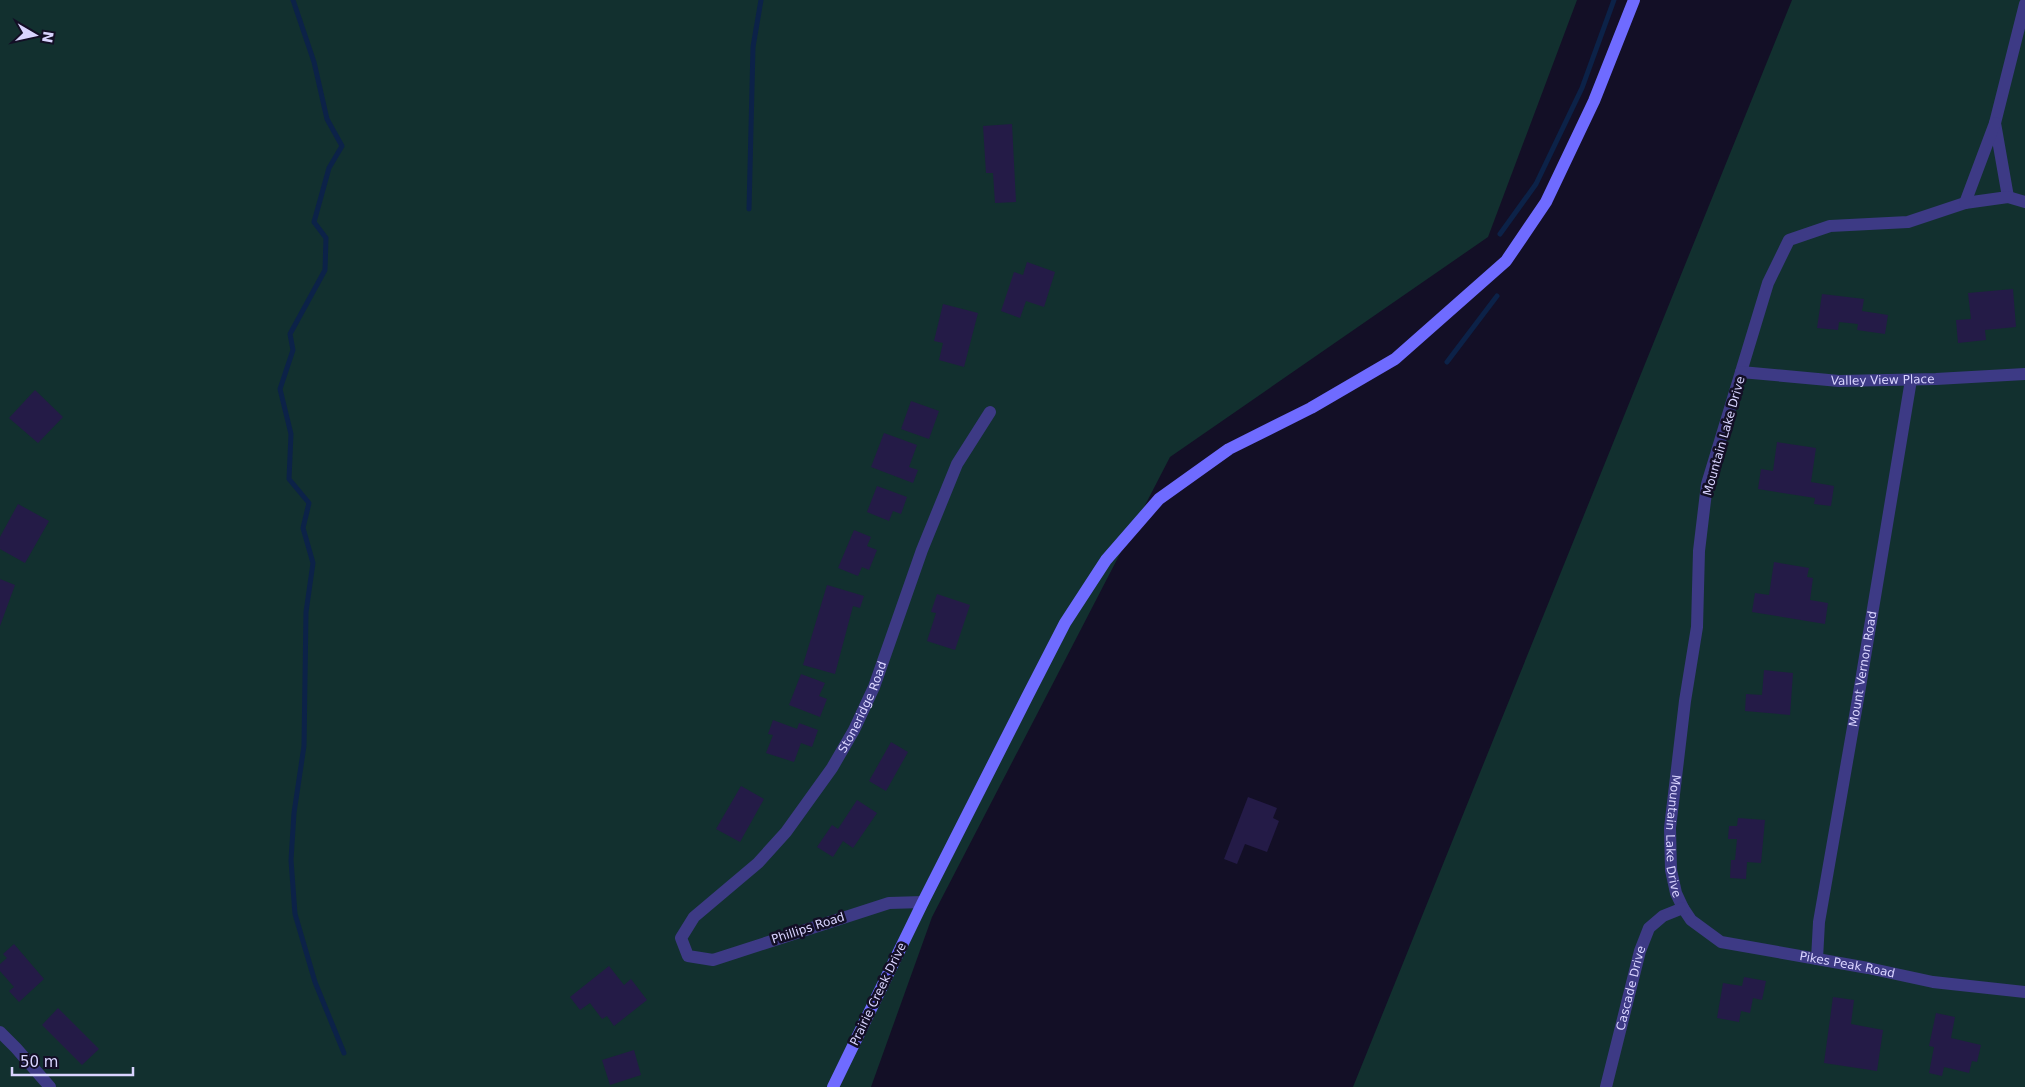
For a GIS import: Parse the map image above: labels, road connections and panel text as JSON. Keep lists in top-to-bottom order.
{
  "streets": {
    "main road": ["Prairie Creek Drive"],
    "street": [
      "Valley View Place",
      "Mountain Lake Drive",
      "Mount Vernon Road",
      "Stoneridge Road",
      "Phillips Road",
      "Pikes Peak Road",
      "Cascade Drive"
    ]
  },
  "crossings": [
    ["Valley View Place", "Mountain Lake Drive"],
    ["Valley View Place", "Mount Vernon Road"],
    ["Mountain Lake Drive", "Pikes Peak Road"],
    ["Mountain Lake Drive", "Cascade Drive"],
    ["Mount Vernon Road", "Pikes Peak Road"],
    ["Stoneridge Road", "Phillips Road"],
    ["Phillips Road", "Prairie Creek Drive"],
    ["Pikes Peak Road", "Cascade Drive"]
  ],
  "scale_bar": "50 m",
  "north": "right"
}
